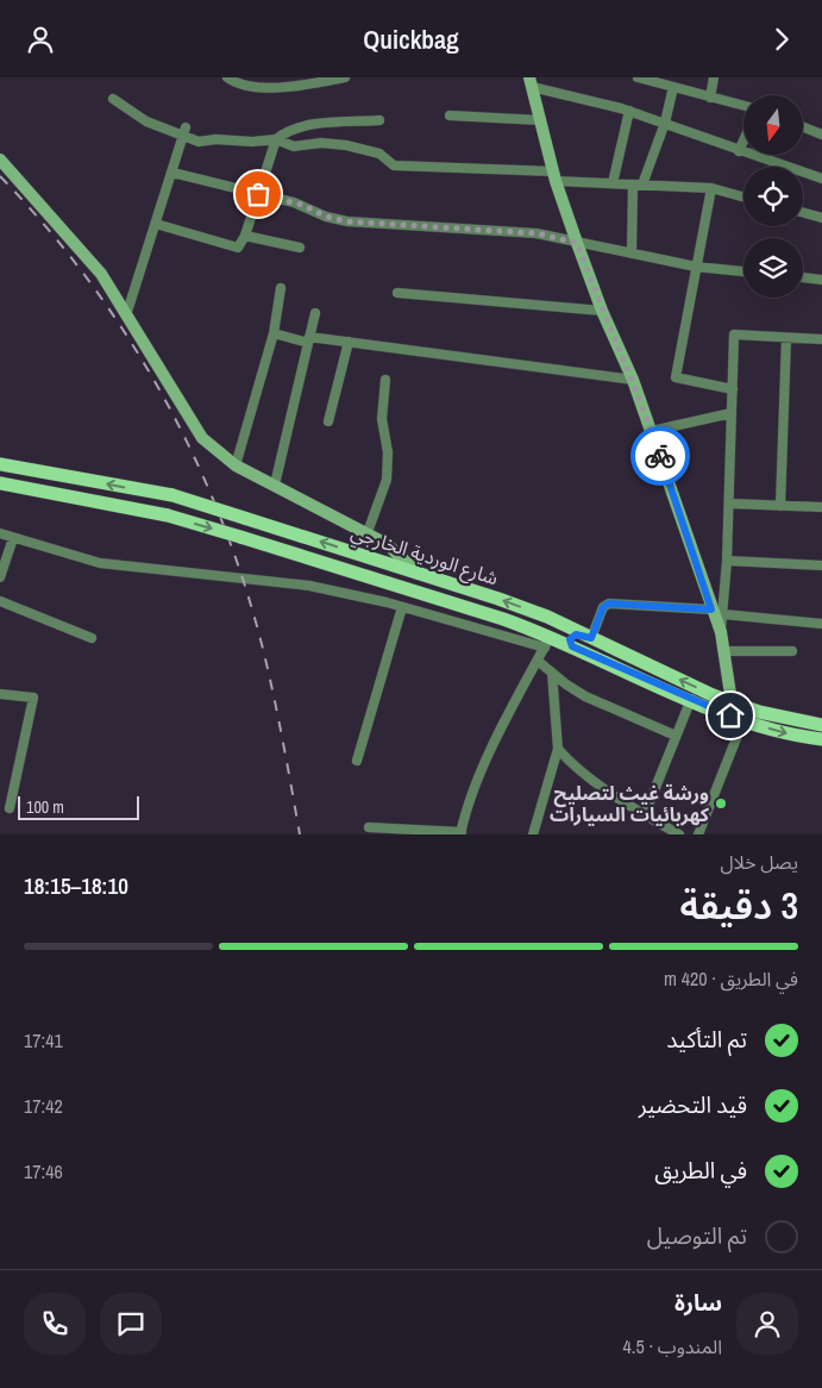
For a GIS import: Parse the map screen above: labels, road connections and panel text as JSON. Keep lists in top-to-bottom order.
{
  "streets": {
    "main road": ["شارع الوردية الخارجي"]
  },
  "places": ["ورشة غيث لتصليح كهربائيات السيارات"],
  "scale_bar": "100 m",
  "north": "bottom",
  "page": {
    "header": "Quickbag",
    "scale": "100 m",
    "heading": ["3 دقيقة", "يصل خلال", "18:10–18:15"],
    "panel": ["سارة", "المندوب · 4.5"],
    "bar": "في الطريق · 420 m",
    "list": [
      ["تم التأكيد", "17:41"],
      ["قيد التحضير", "17:42"],
      ["في الطريق", "17:46"],
      "تم التوصيل"
    ]
  }
}
